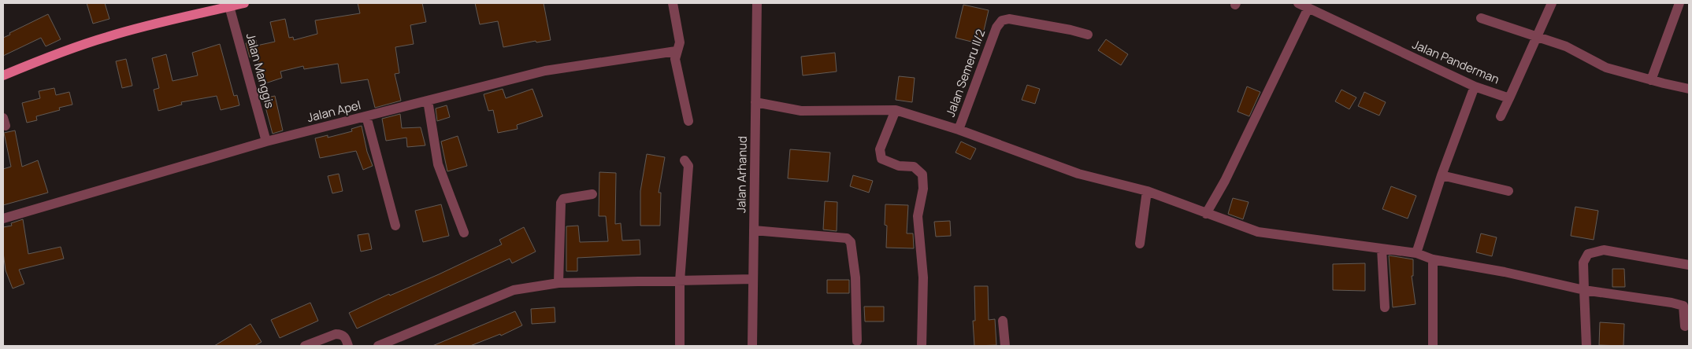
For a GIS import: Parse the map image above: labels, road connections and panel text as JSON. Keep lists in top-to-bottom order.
{
  "streets": {
    "street": [
      "Jalan Panderman",
      "Jalan Manggis",
      "Jalan Semeru II/2",
      "Jalan Apel",
      "Jalan Arhanud"
    ]
  },
  "crossings": [
    ["Jalan Manggis", "Jalan Apel"]
  ]
}
